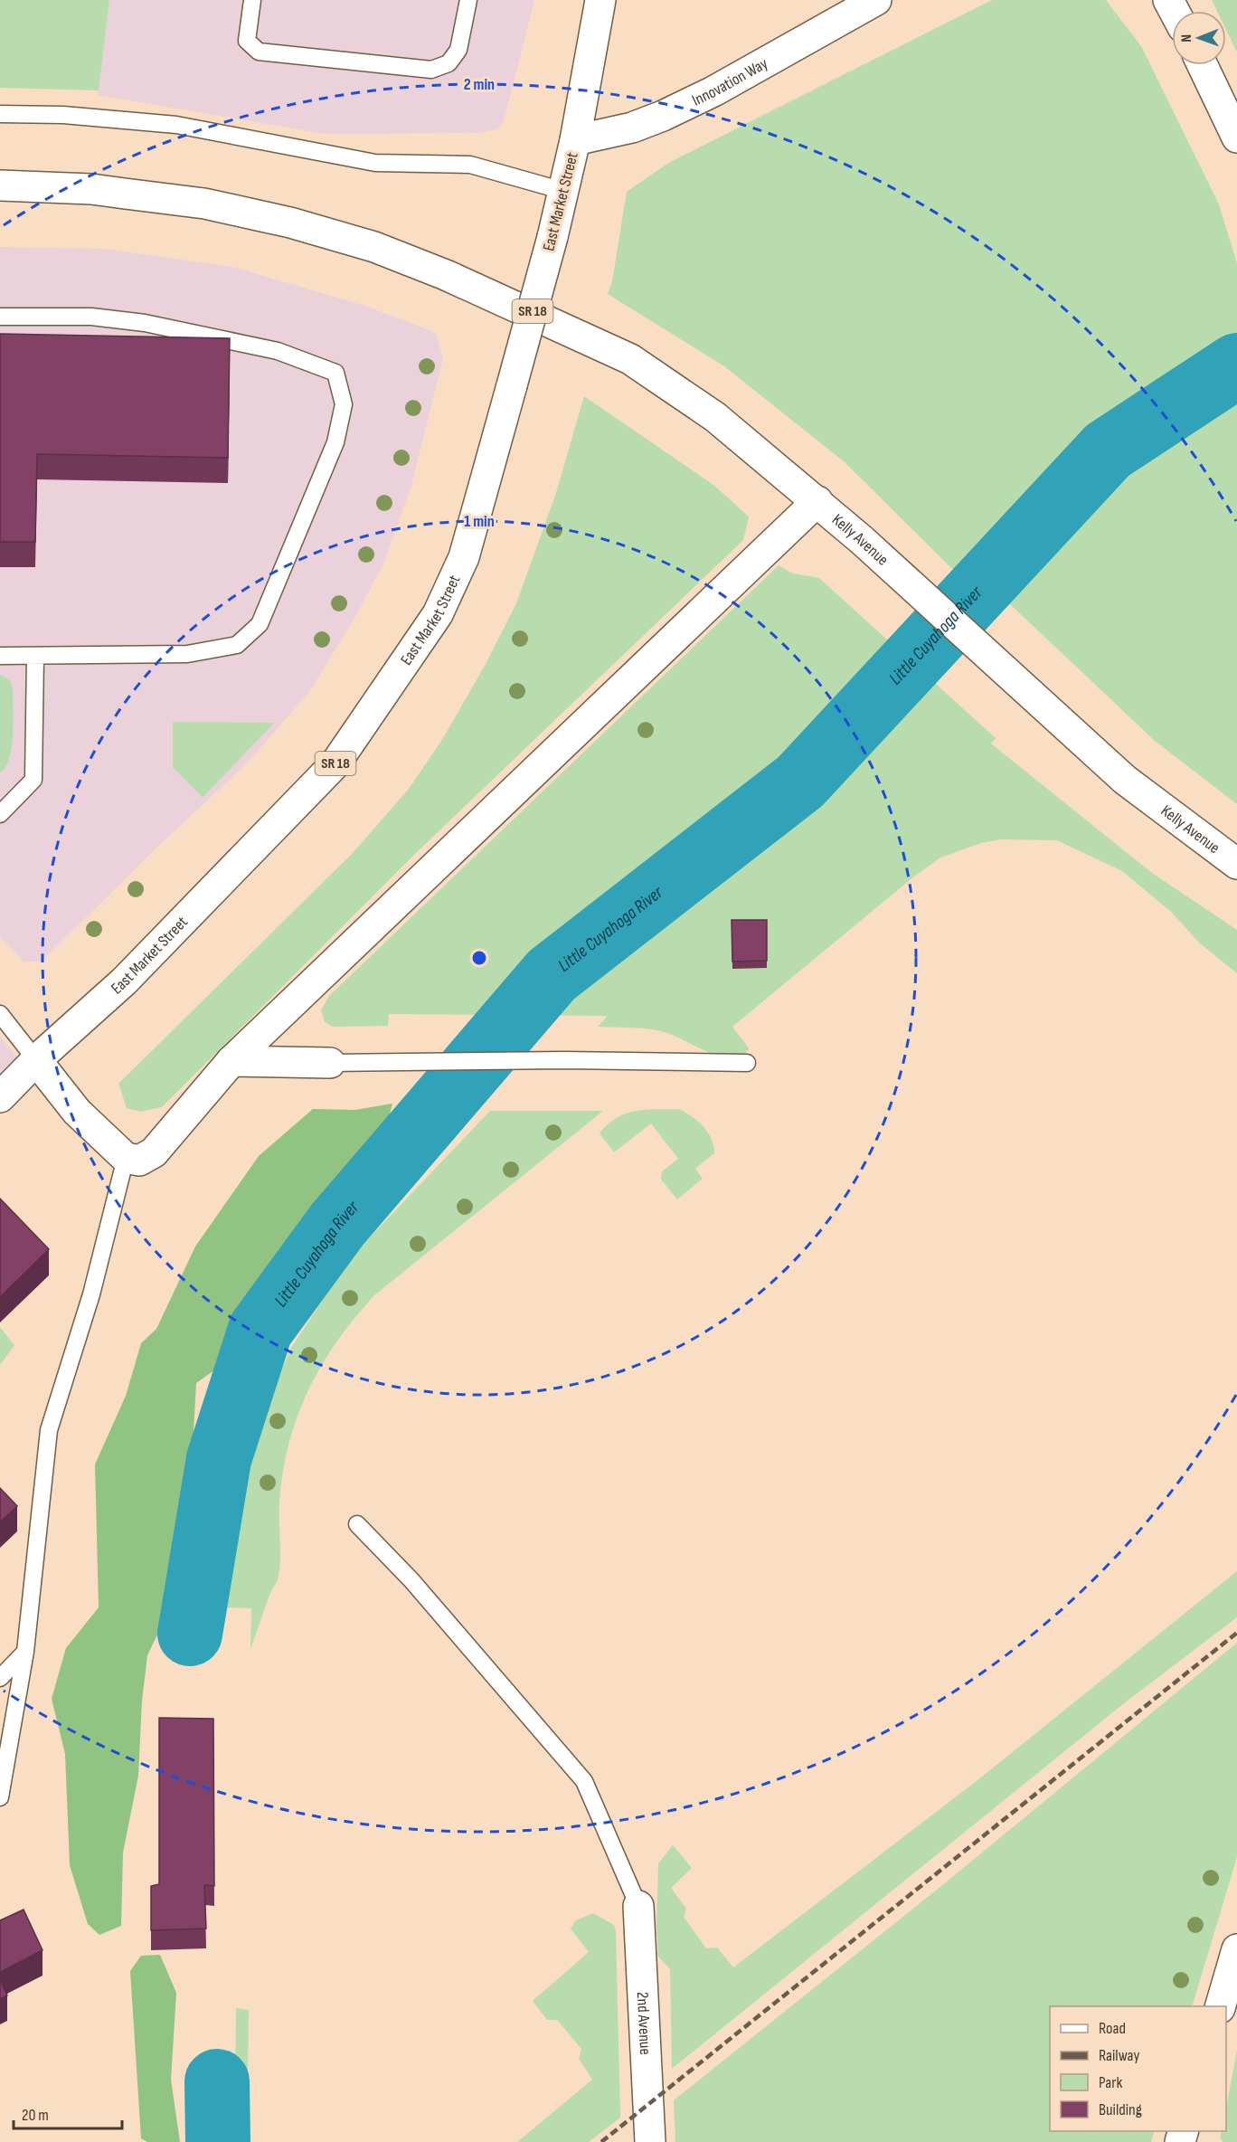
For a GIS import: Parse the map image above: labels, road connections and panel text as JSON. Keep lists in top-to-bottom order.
{
  "streets": {
    "street": [
      "Innovation Way",
      "East Market Street",
      "SR 18",
      "Kelly Avenue",
      "2nd Avenue"
    ]
  },
  "crossings": [
    ["Innovation Way", "East Market Street"]
  ],
  "water": ["Little Cuyahoga River"],
  "legend": [
    "Road",
    "Railway",
    "Park",
    "Building"
  ],
  "scale_bar": "20 m",
  "north": "left",
  "rings": ["2 min", "1 min"]
}
